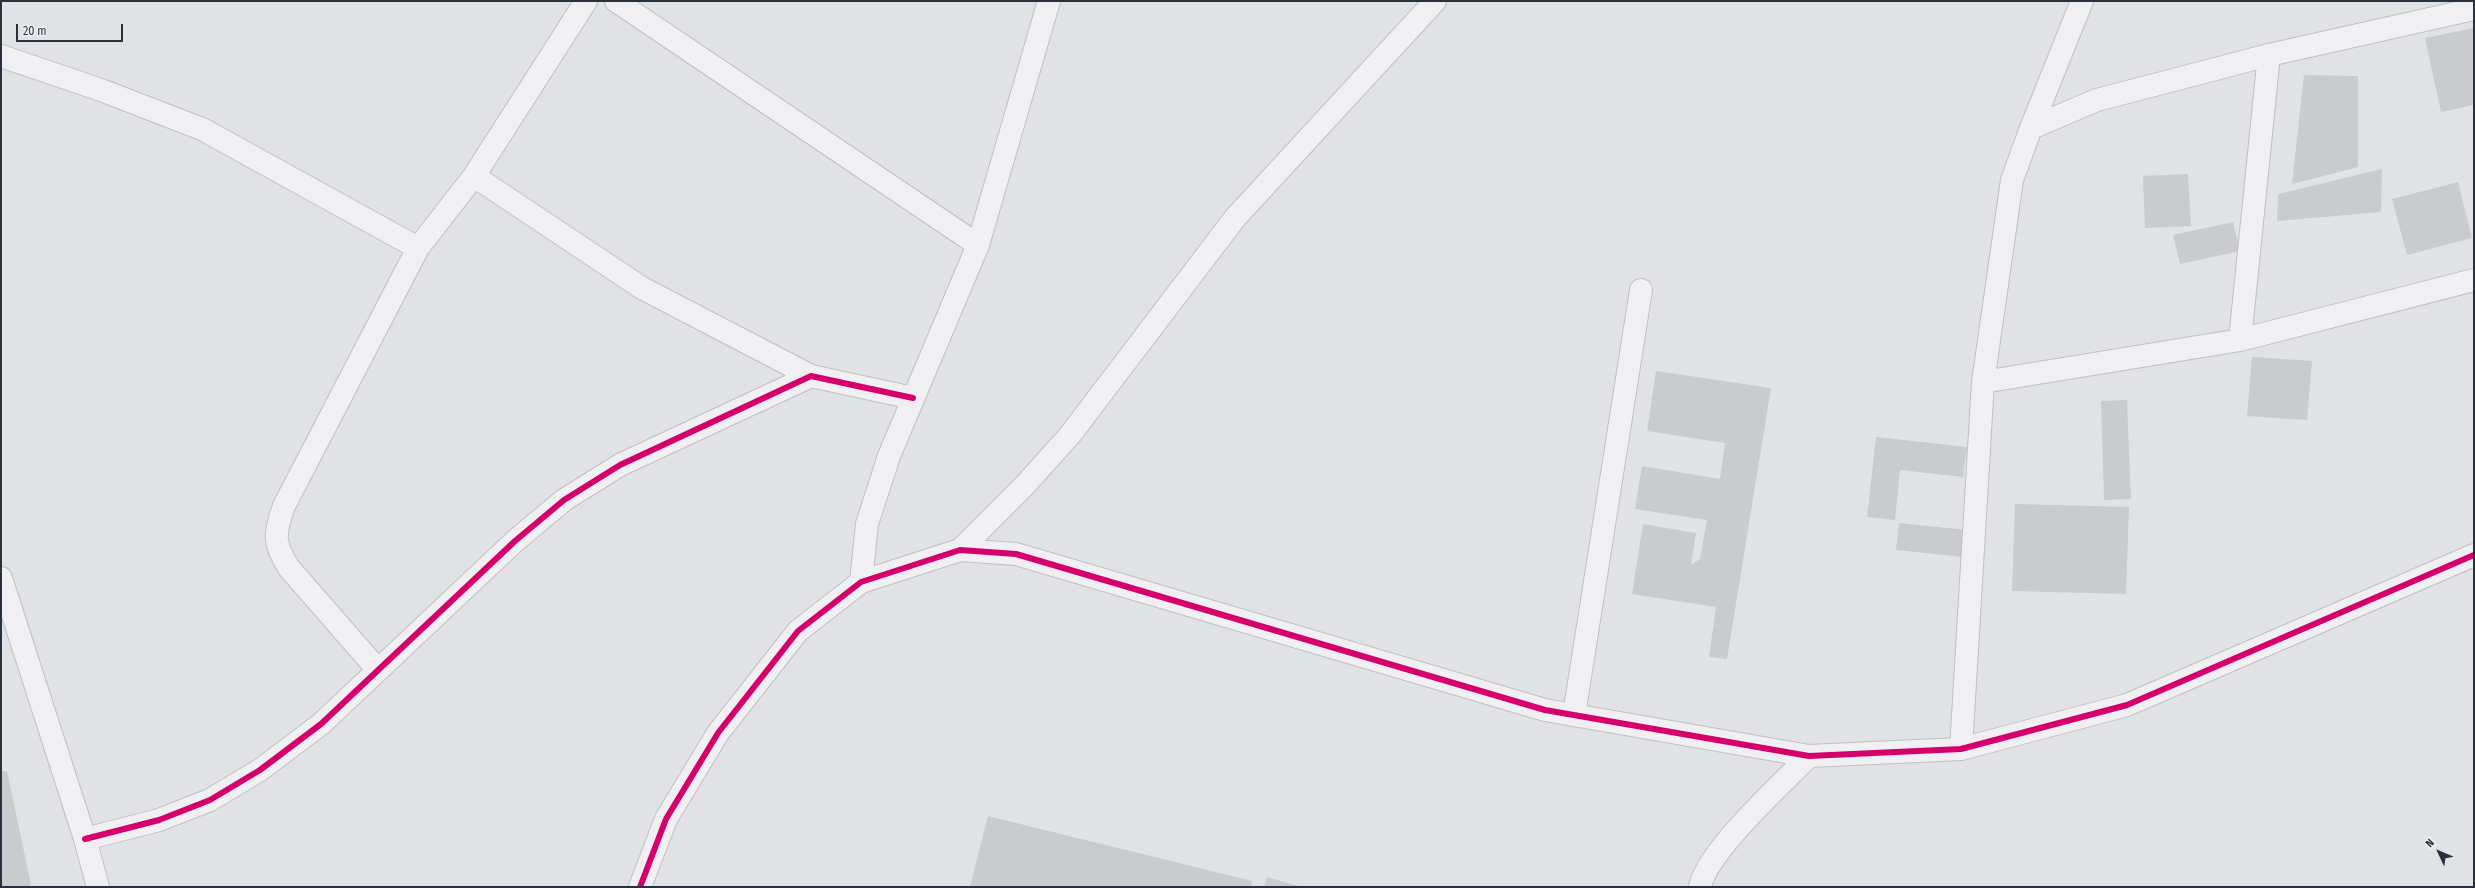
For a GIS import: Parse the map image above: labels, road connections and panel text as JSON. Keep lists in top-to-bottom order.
{
  "scale_bar": "20 m",
  "north": "top left"
}
